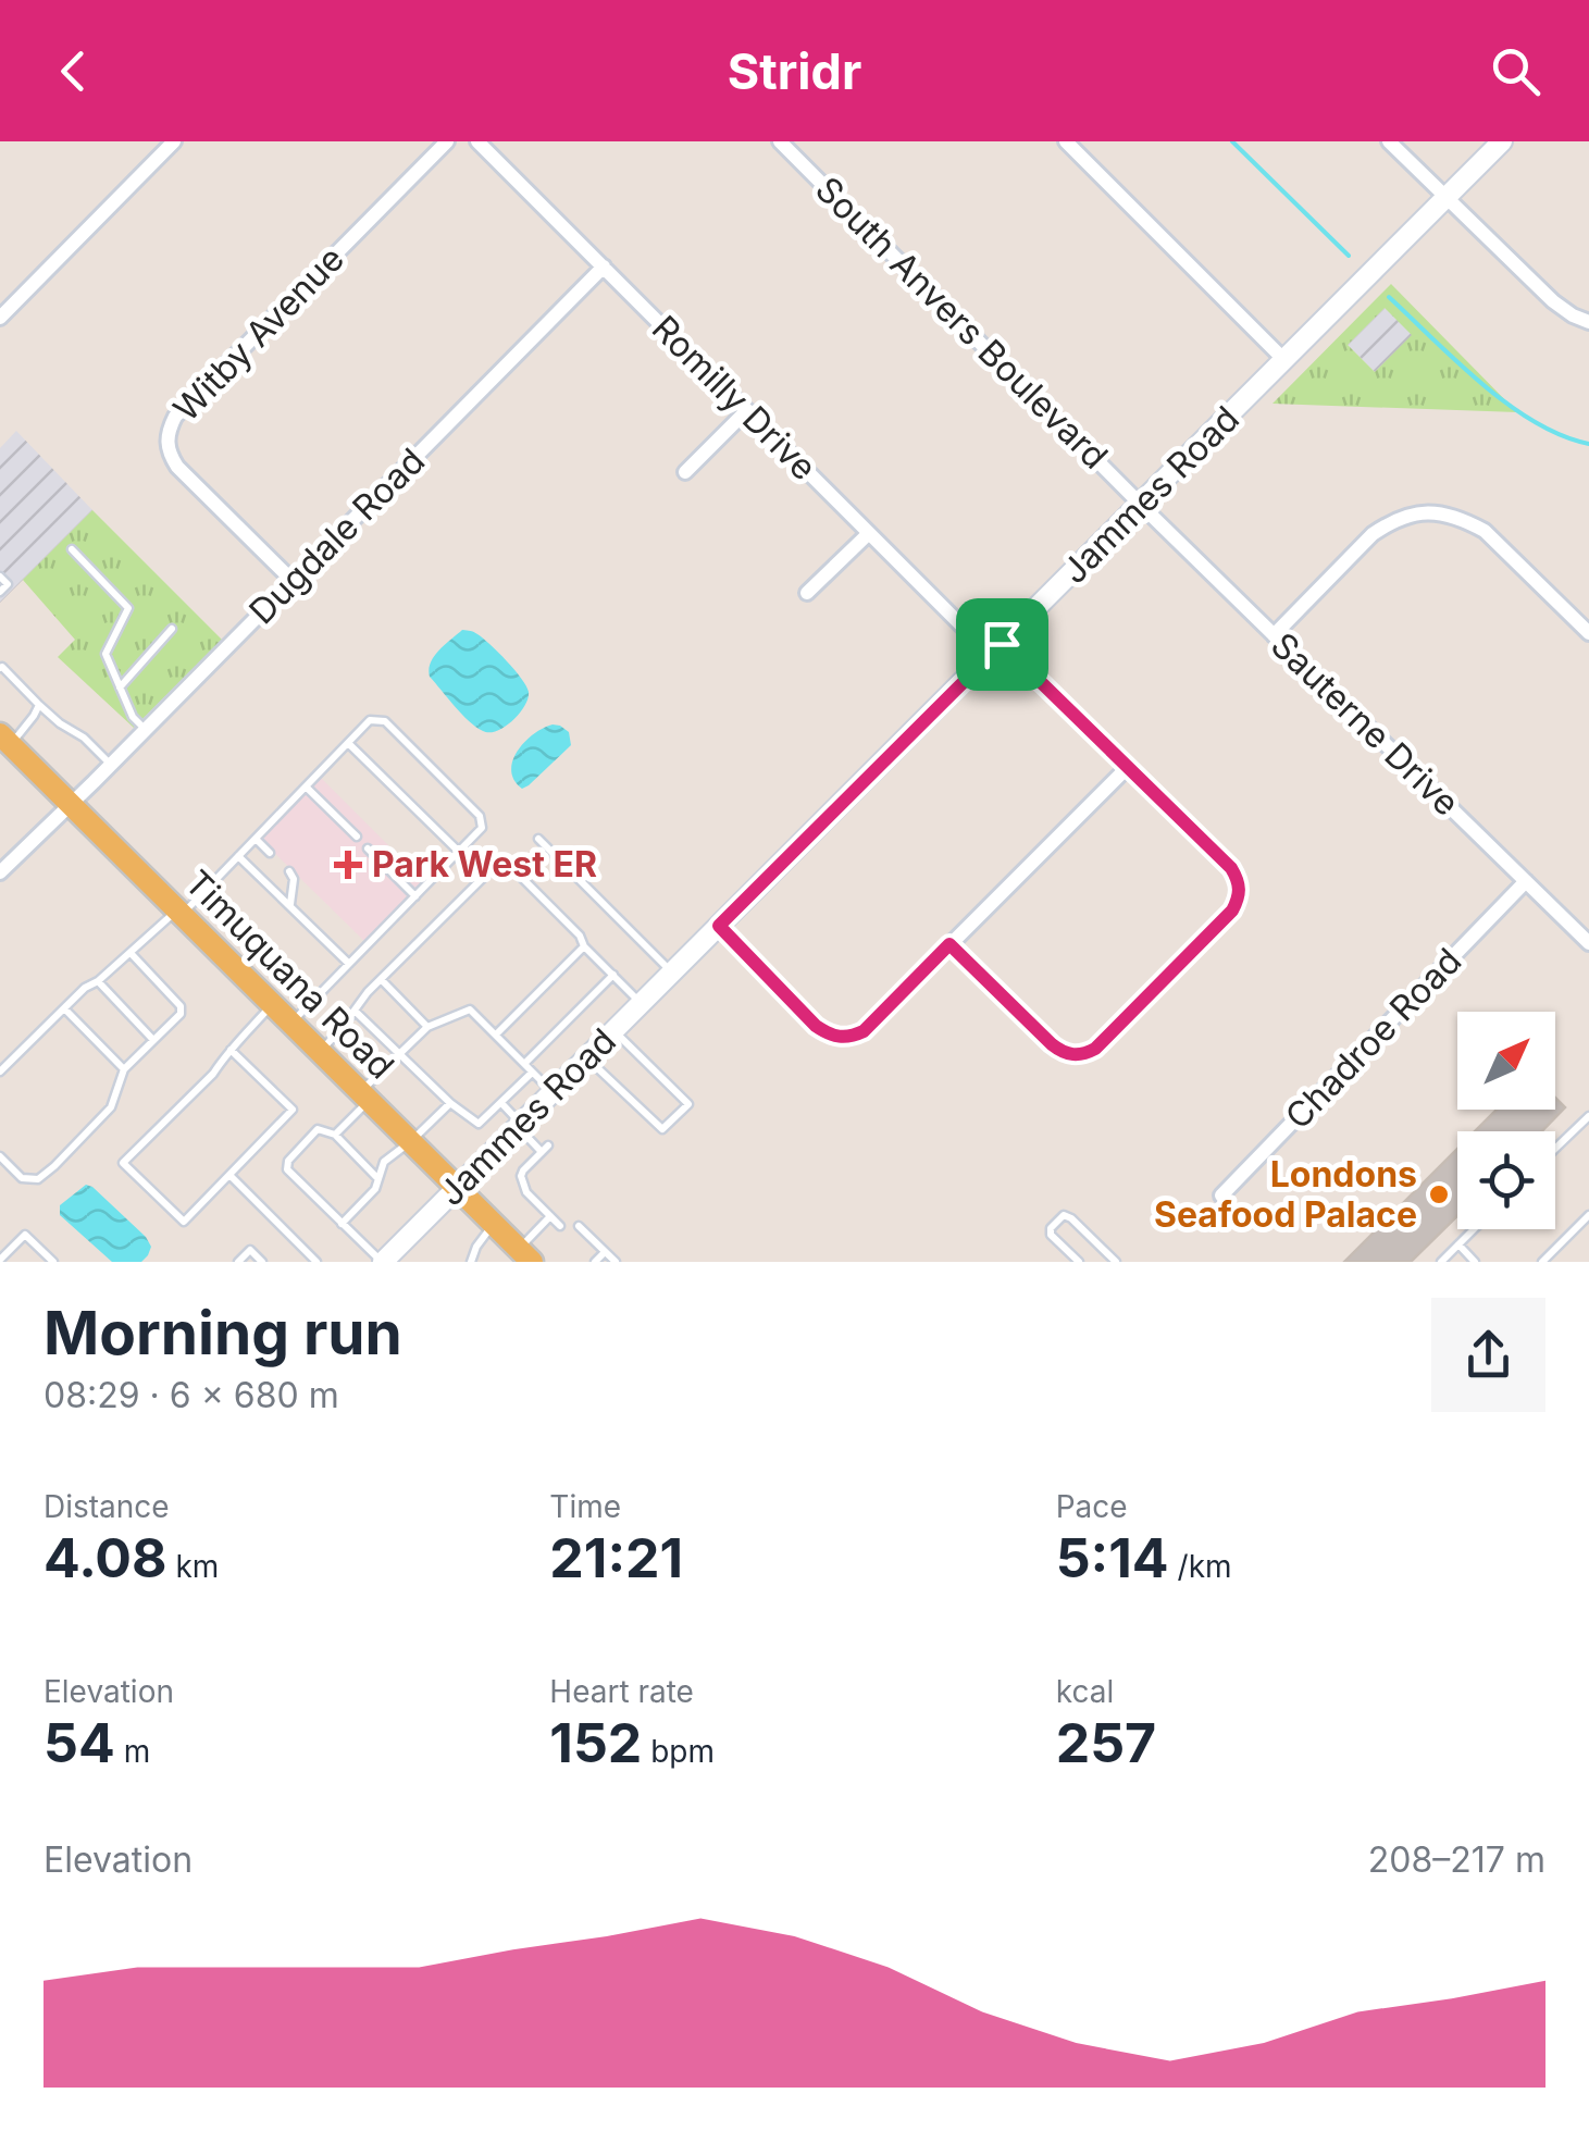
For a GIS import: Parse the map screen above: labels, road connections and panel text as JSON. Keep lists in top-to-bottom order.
{
  "streets": {
    "main road": ["Timuquana Road"],
    "street": [
      "South Anvers Boulevard",
      "Witby Avenue",
      "Romilly Drive",
      "Jammes Road",
      "Dugdale Road",
      "Sauterne Drive",
      "Chadroe Road"
    ]
  },
  "crossings": [
    ["South Anvers Boulevard", "Jammes Road"],
    ["South Anvers Boulevard", "Sauterne Drive"],
    ["Witby Avenue", "Dugdale Road"],
    ["Romilly Drive", "Jammes Road"],
    ["Romilly Drive", "Dugdale Road"],
    ["Jammes Road", "Sauterne Drive"],
    ["Jammes Road", "Timuquana Road"],
    ["Dugdale Road", "Timuquana Road"],
    ["Sauterne Drive", "Chadroe Road"]
  ],
  "places": {
    "health": ["Park West ER"],
    "other": ["Londons Seafood Palace"]
  },
  "north": "top right",
  "page": {
    "header": "Stridr",
    "heading": ["Morning run", "08:29 · 6 × 680 m"],
    "stats": [
      ["Distance", "4.08 km"],
      ["Time", "21:21"],
      ["Pace", "5:14 /km"],
      ["Elevation", "54 m"],
      ["Heart rate", "152 bpm"],
      ["kcal", "257"]
    ],
    "chart": ["Elevation", "208–217 m"]
  }
}
